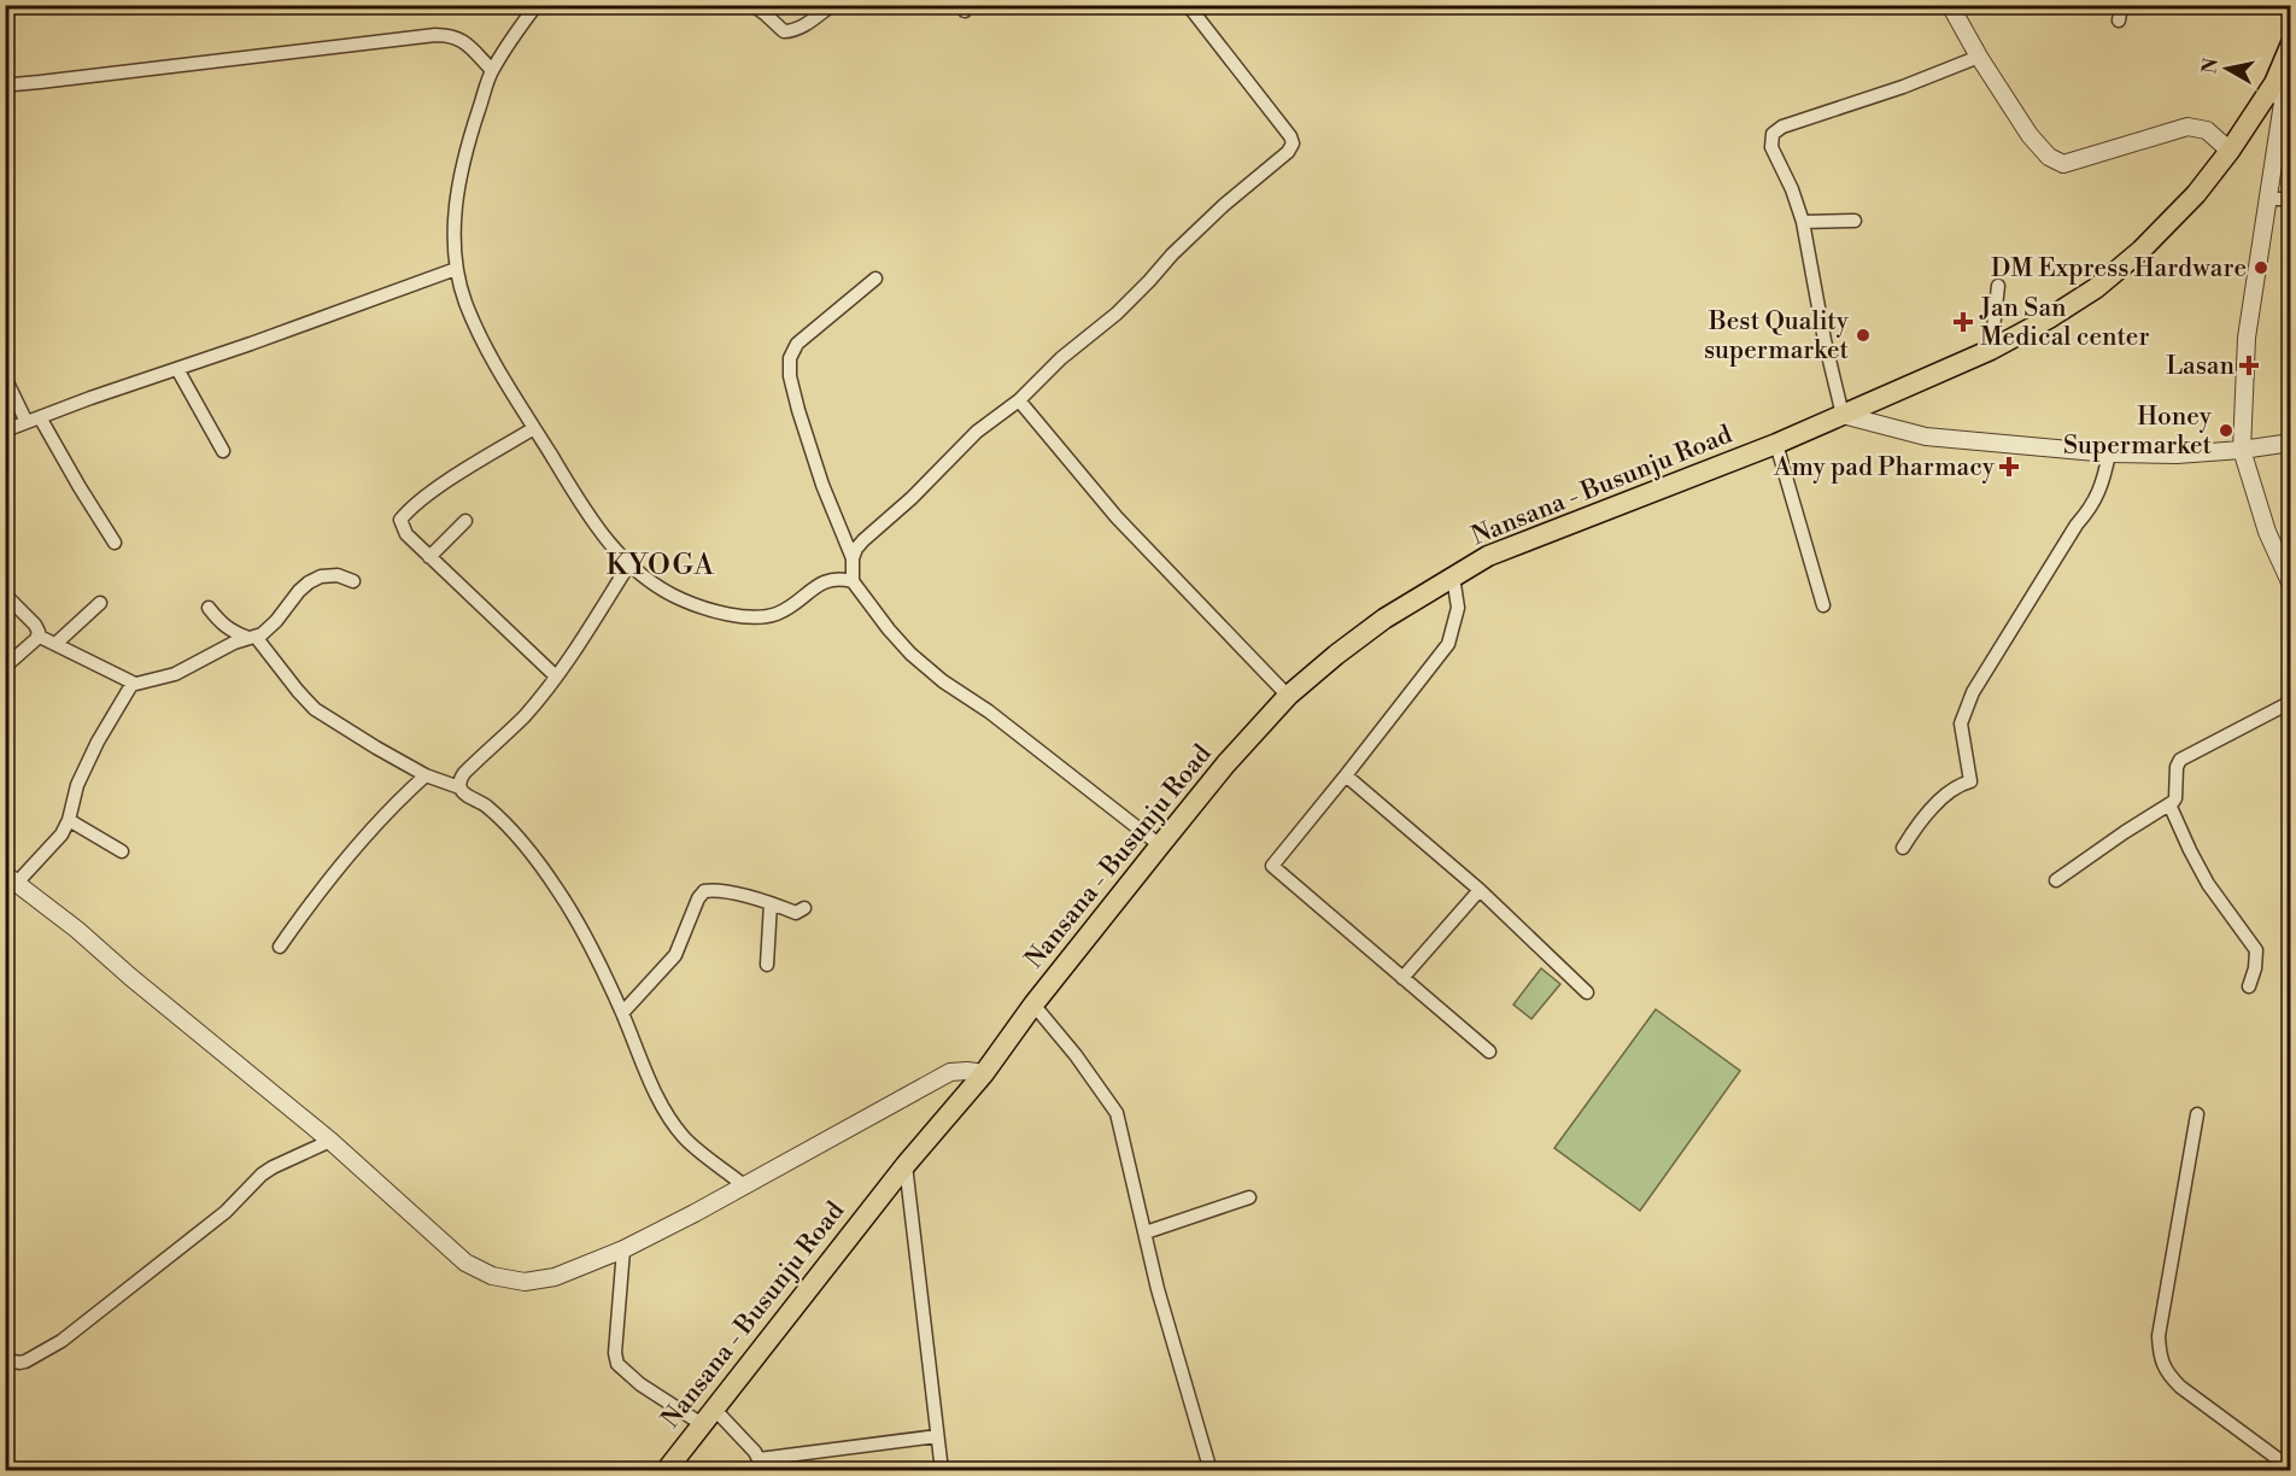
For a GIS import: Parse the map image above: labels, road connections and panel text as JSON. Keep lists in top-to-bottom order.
{
  "streets": {
    "main road": ["Nansana - Busunju Road"]
  },
  "districts": ["KYOGA"],
  "places": {
    "other": ["DM Express Hardware", "Best Quality supermarket", "Honey Supermarket"],
    "health": ["Jan San Medical center", "Lasan", "Amy pad Pharmacy"]
  },
  "north": "left"
}
